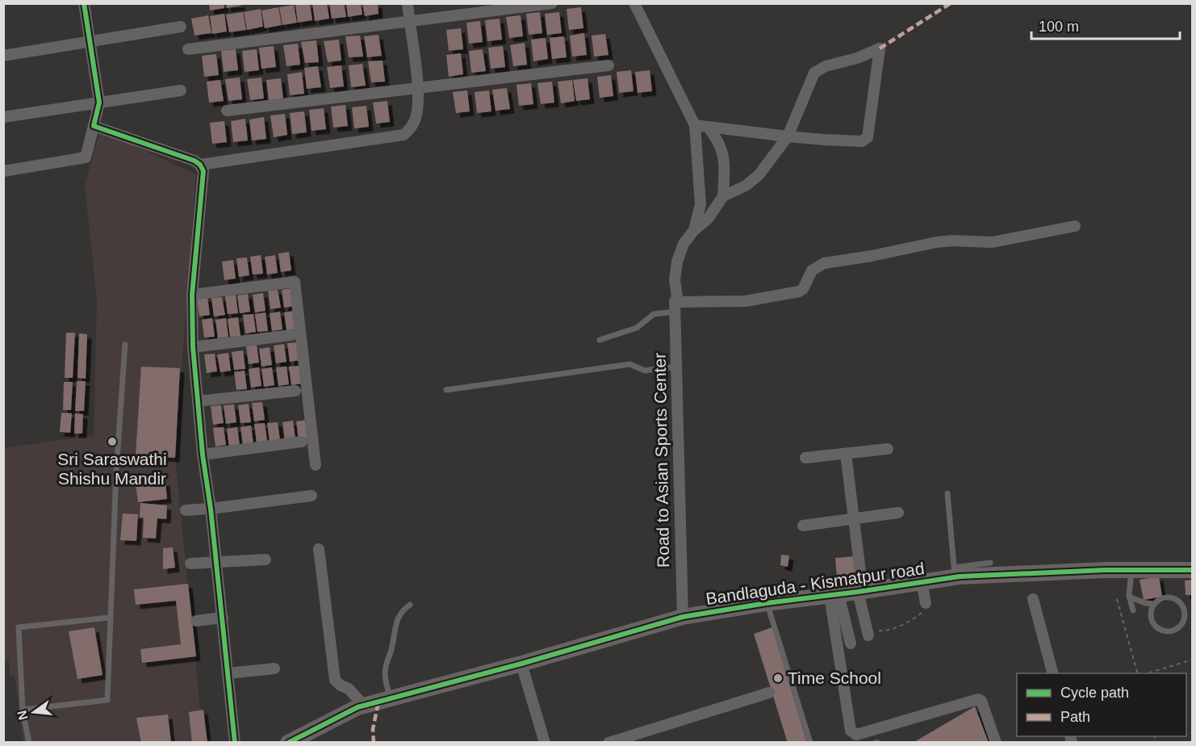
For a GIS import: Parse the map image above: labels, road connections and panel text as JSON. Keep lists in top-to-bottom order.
{
  "streets": {
    "street": ["Road to Asian Sports Center", "Bandlaguda - Kismatpur road"]
  },
  "crossings": [
    ["Road to Asian Sports Center", "Bandlaguda - Kismatpur road"]
  ],
  "places": ["Sri Saraswathi Shishu Mandir", "Time School"],
  "legend": ["Cycle path", "Path"],
  "scale_bar": "100 m",
  "north": "left"
}
